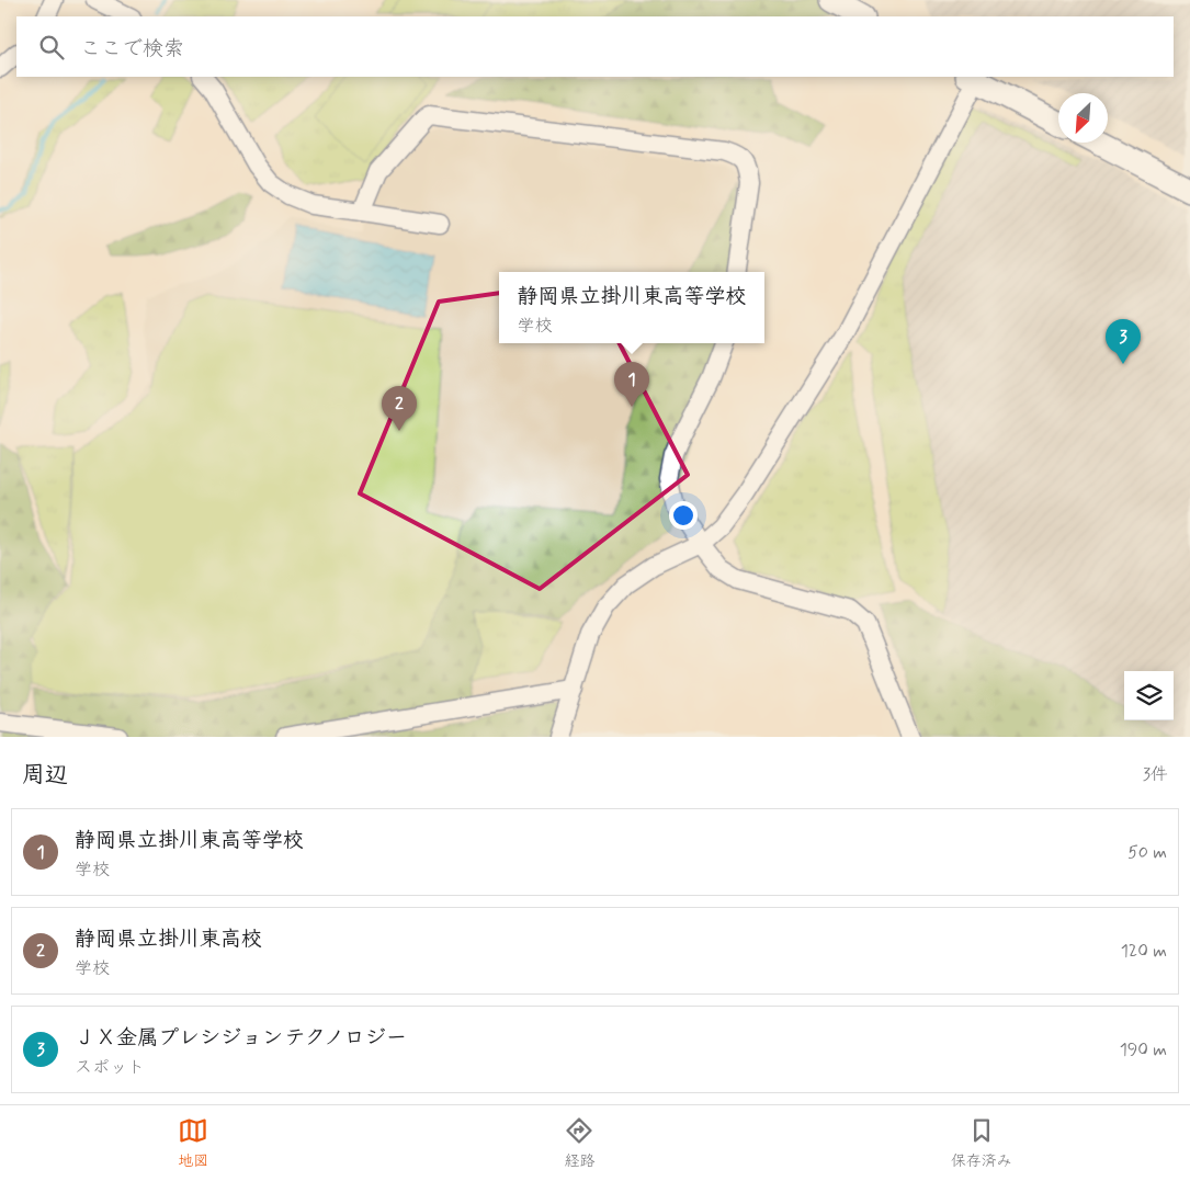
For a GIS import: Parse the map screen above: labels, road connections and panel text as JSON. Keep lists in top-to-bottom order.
{
  "north": "bottom left",
  "page": {
    "search": "ここで検索",
    "popup": ["静岡県立掛川東高等学校", "学校"],
    "pins": ["3", "1", "2"],
    "heading": ["周辺", "3件"],
    "list": [
      {
        "mark": "1",
        "name": "静岡県立掛川東高等学校",
        "note": "学校",
        "value": "50 m"
      },
      {
        "mark": "2",
        "name": "静岡県立掛川東高校",
        "note": "学校",
        "value": "120 m"
      },
      {
        "mark": "3",
        "name": "ＪＸ金属プレシジョンテクノロジー",
        "note": "スポット",
        "value": "190 m"
      }
    ],
    "nav": ["地図", "経路", "保存済み"]
  }
}
